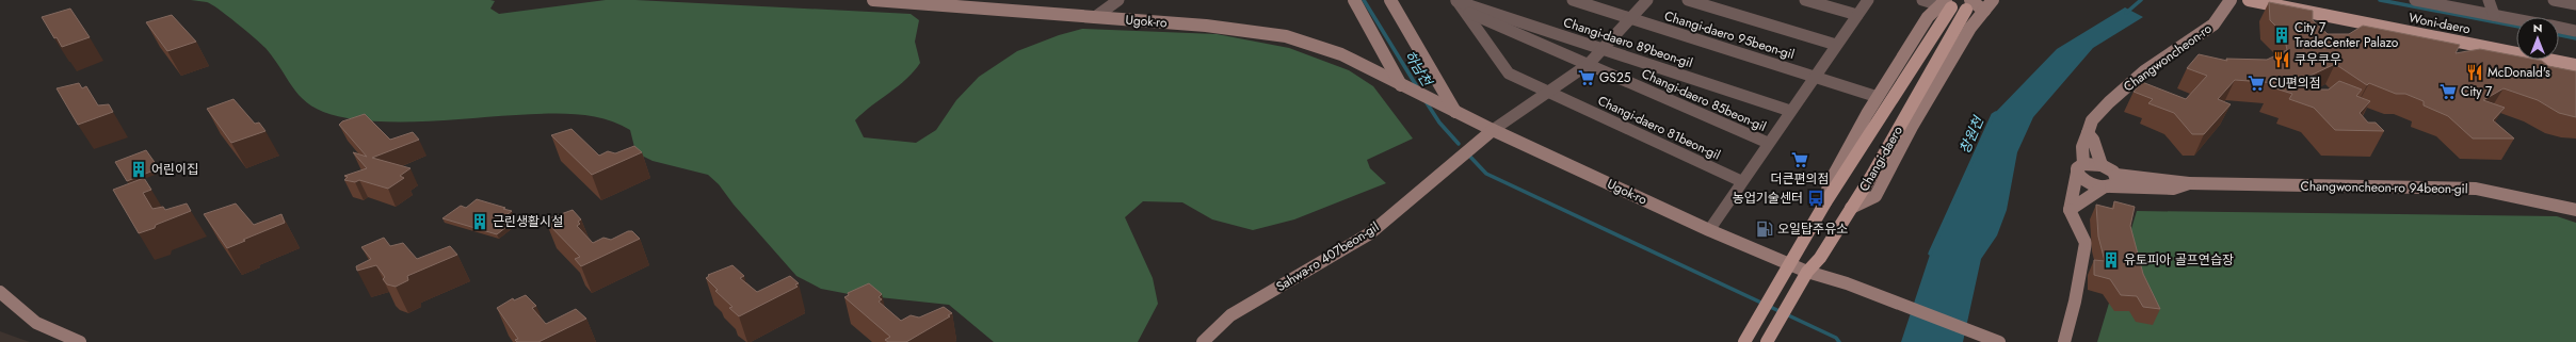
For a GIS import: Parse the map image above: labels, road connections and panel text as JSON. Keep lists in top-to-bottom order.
{
  "streets": {
    "main road": ["Woni-daero", "Changi-daero"],
    "street": [
      "Ugok-ro",
      "Changi-daero 95beon-gil",
      "Changi-daero 89beon-gil",
      "Changwoncheon-ro",
      "Changi-daero 85beon-gil",
      "Changi-daero 81beon-gil",
      "Changwoncheon-ro 94beon-gil",
      "Sahwa-ro 407beon-gil"
    ]
  },
  "crossings": [
    ["Ugok-ro", "Changi-daero"],
    ["Ugok-ro", "Sahwa-ro 407beon-gil"],
    ["Changi-daero 89beon-gil", "Changi-daero 81beon-gil"],
    ["Changi-daero 85beon-gil", "Changi-daero 81beon-gil"]
  ],
  "water": ["하남천", "창원천"],
  "places": {
    "building": [
      "City 7 TradeCenter Palazo",
      "어린이집",
      "근린생활시설",
      "유토피아 골프연습장"
    ],
    "restaurant": ["쿠우쿠우", "McDonald's"],
    "supermarket": [
      "GS25",
      "CU편의점",
      "City 7",
      "더큰편의점"
    ],
    "bus stop": ["농업기술센터"],
    "fuel station": ["오일탑주유소"]
  },
  "north": "top"
}
